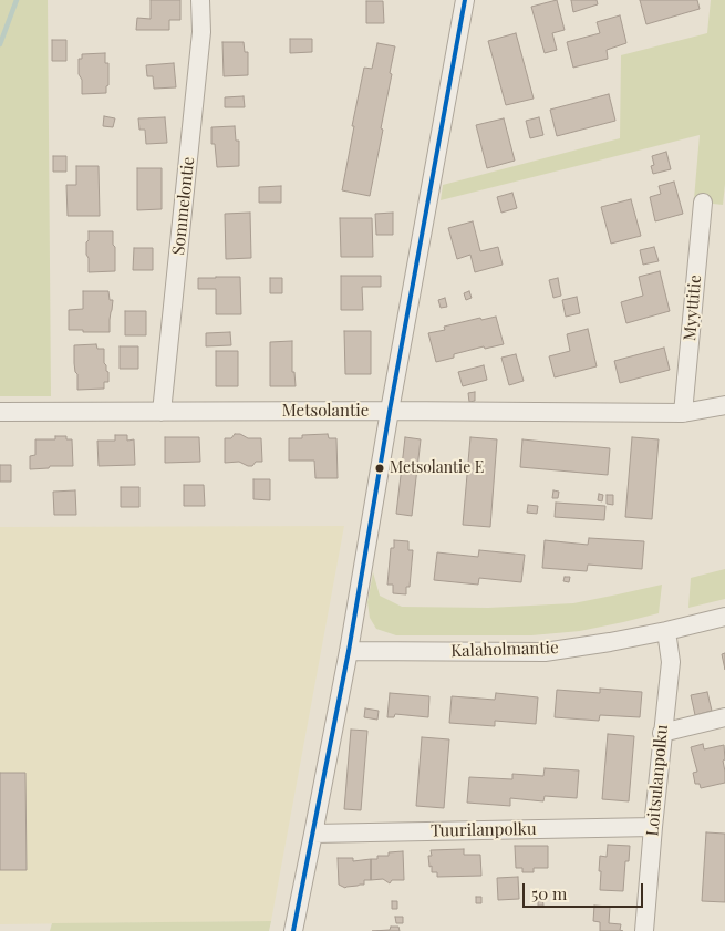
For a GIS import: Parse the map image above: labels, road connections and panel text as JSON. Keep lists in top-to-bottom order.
{
  "streets": {
    "street": [
      "Sommelontie",
      "Myyttitie",
      "Metsolantie",
      "Kalaholmantie",
      "Loitsulanpolku",
      "Tuurilanpolku"
    ]
  },
  "crossings": [
    ["Sommelontie", "Metsolantie"],
    ["Myyttitie", "Metsolantie"],
    ["Kalaholmantie", "Loitsulanpolku"],
    ["Loitsulanpolku", "Tuurilanpolku"]
  ],
  "places": ["Metsolantie E"],
  "scale_bar": "50 m"
}
